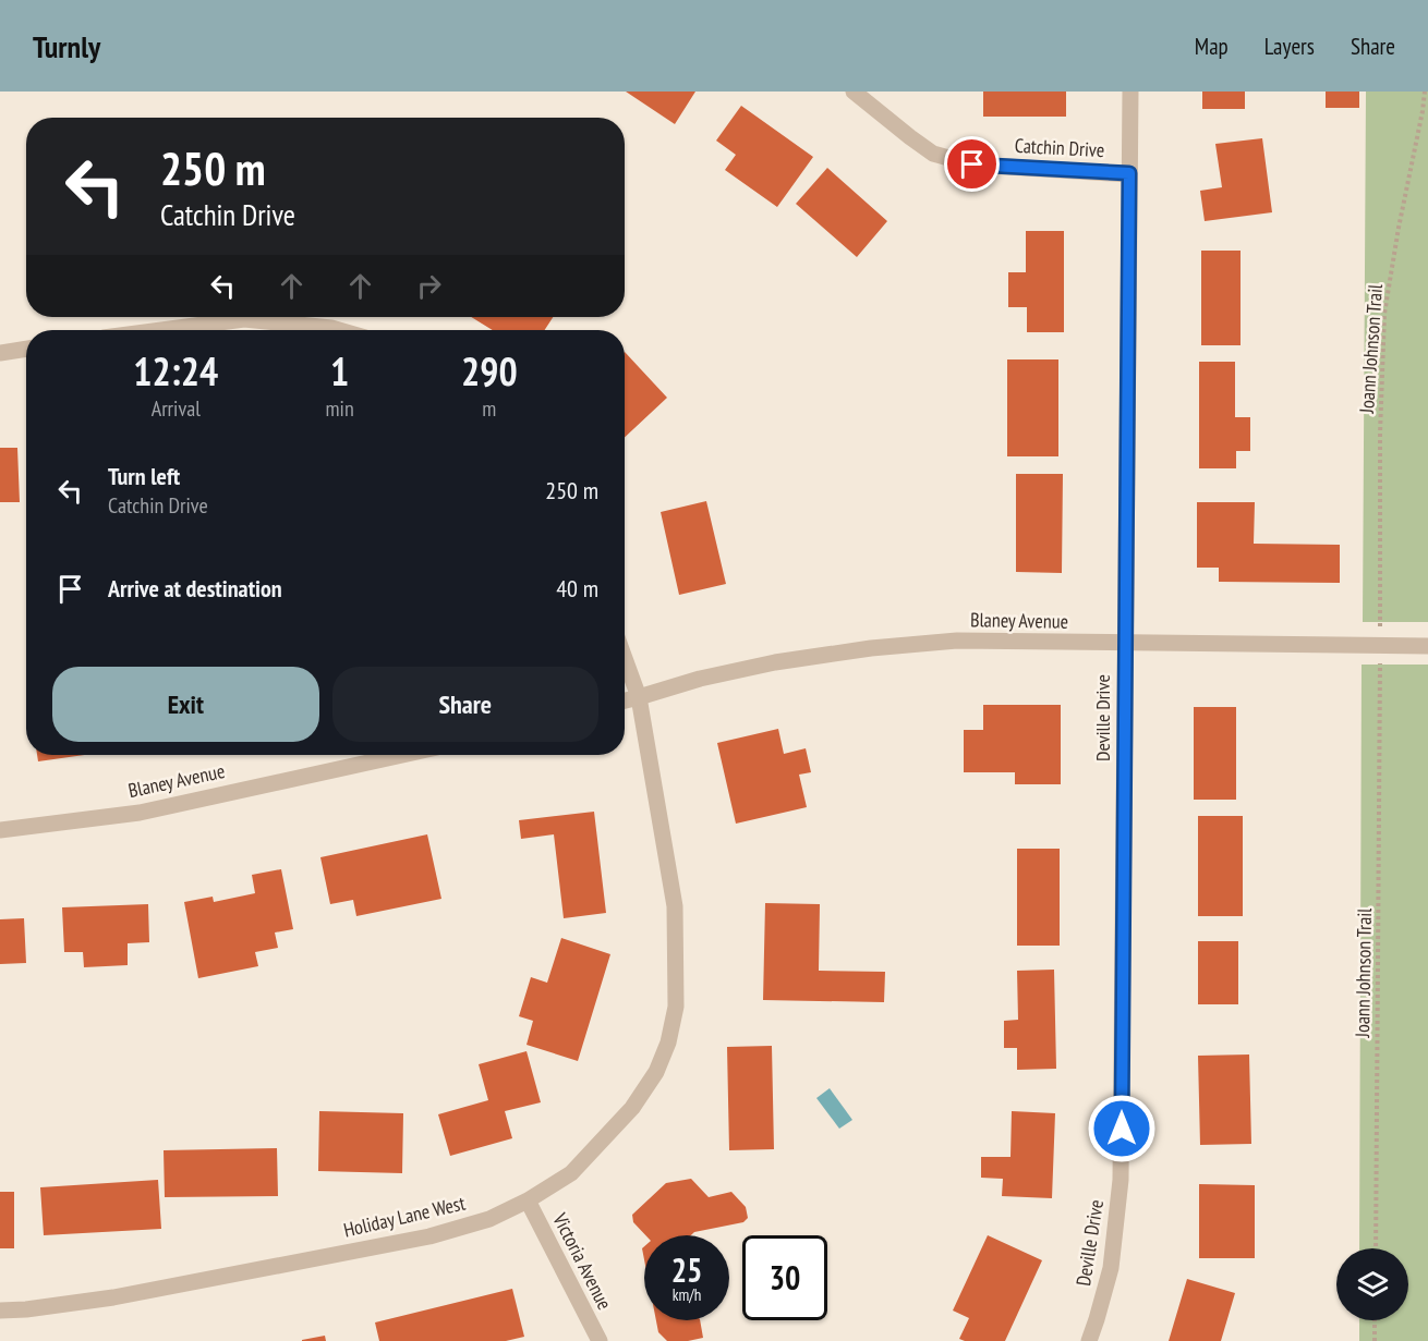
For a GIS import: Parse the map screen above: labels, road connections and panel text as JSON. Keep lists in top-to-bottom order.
{
  "streets": {
    "street": [
      "Catchin Drive",
      "Blaney Avenue",
      "Deville Drive",
      "Holiday Lane West",
      "Victoria Avenue"
    ],
    "path": ["Joann Johnson Trail"]
  },
  "crossings": [
    ["Catchin Drive", "Deville Drive"],
    ["Blaney Avenue", "Deville Drive"],
    ["Blaney Avenue", "Holiday Lane West"],
    ["Holiday Lane West", "Victoria Avenue"]
  ],
  "page": {
    "header": "Turnly",
    "nav": ["Map", "Layers", "Share"],
    "turn": ["250 m", "Catchin Drive"],
    "eta": [
      "12:24",
      "Arrival",
      "1",
      "min",
      "290",
      "m"
    ],
    "list": [
      {
        "name": "Turn left",
        "note": "Catchin Drive",
        "value": "250 m"
      },
      {
        "name": "Arrive at destination",
        "value": "40 m"
      }
    ],
    "buttons": ["Exit", "Share"],
    "speed": "25 km/h",
    "limit": "30"
  }
}
